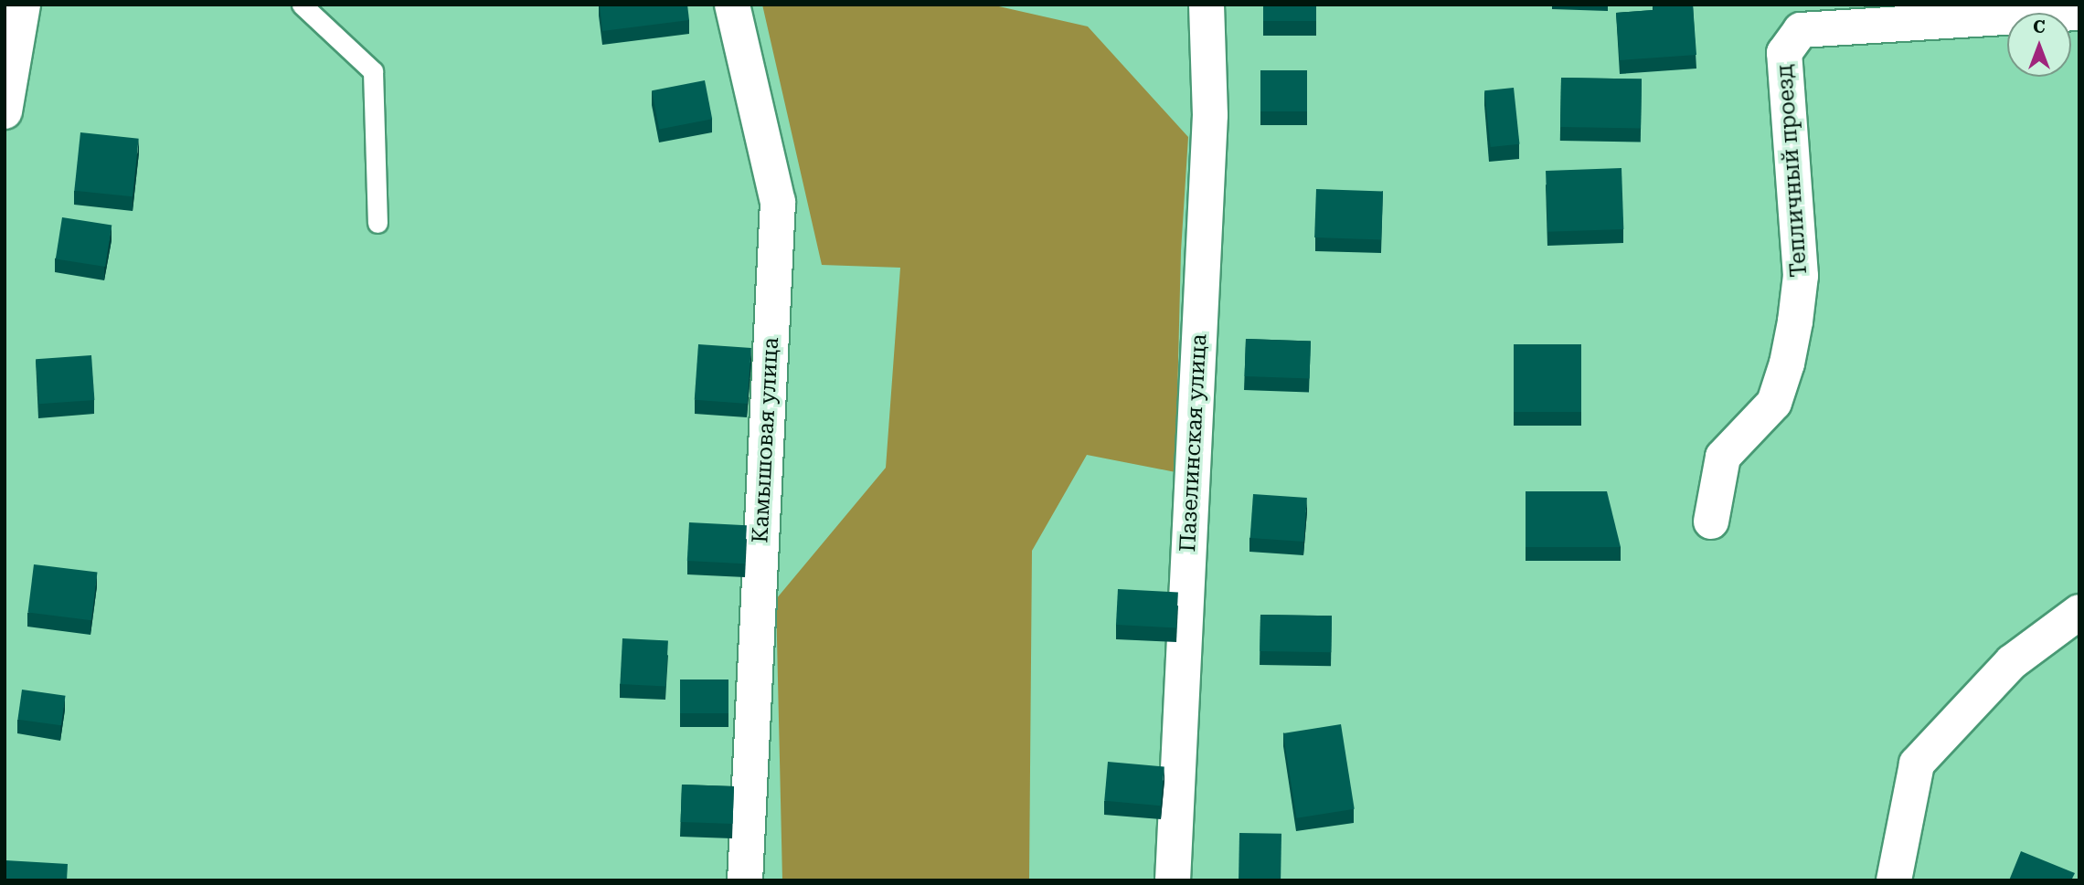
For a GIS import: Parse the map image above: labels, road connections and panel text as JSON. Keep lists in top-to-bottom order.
{
  "streets": {
    "street": ["Тепличный проезд", "Камышовая улица", "Пазелинская улица"]
  },
  "north": "top"
}
